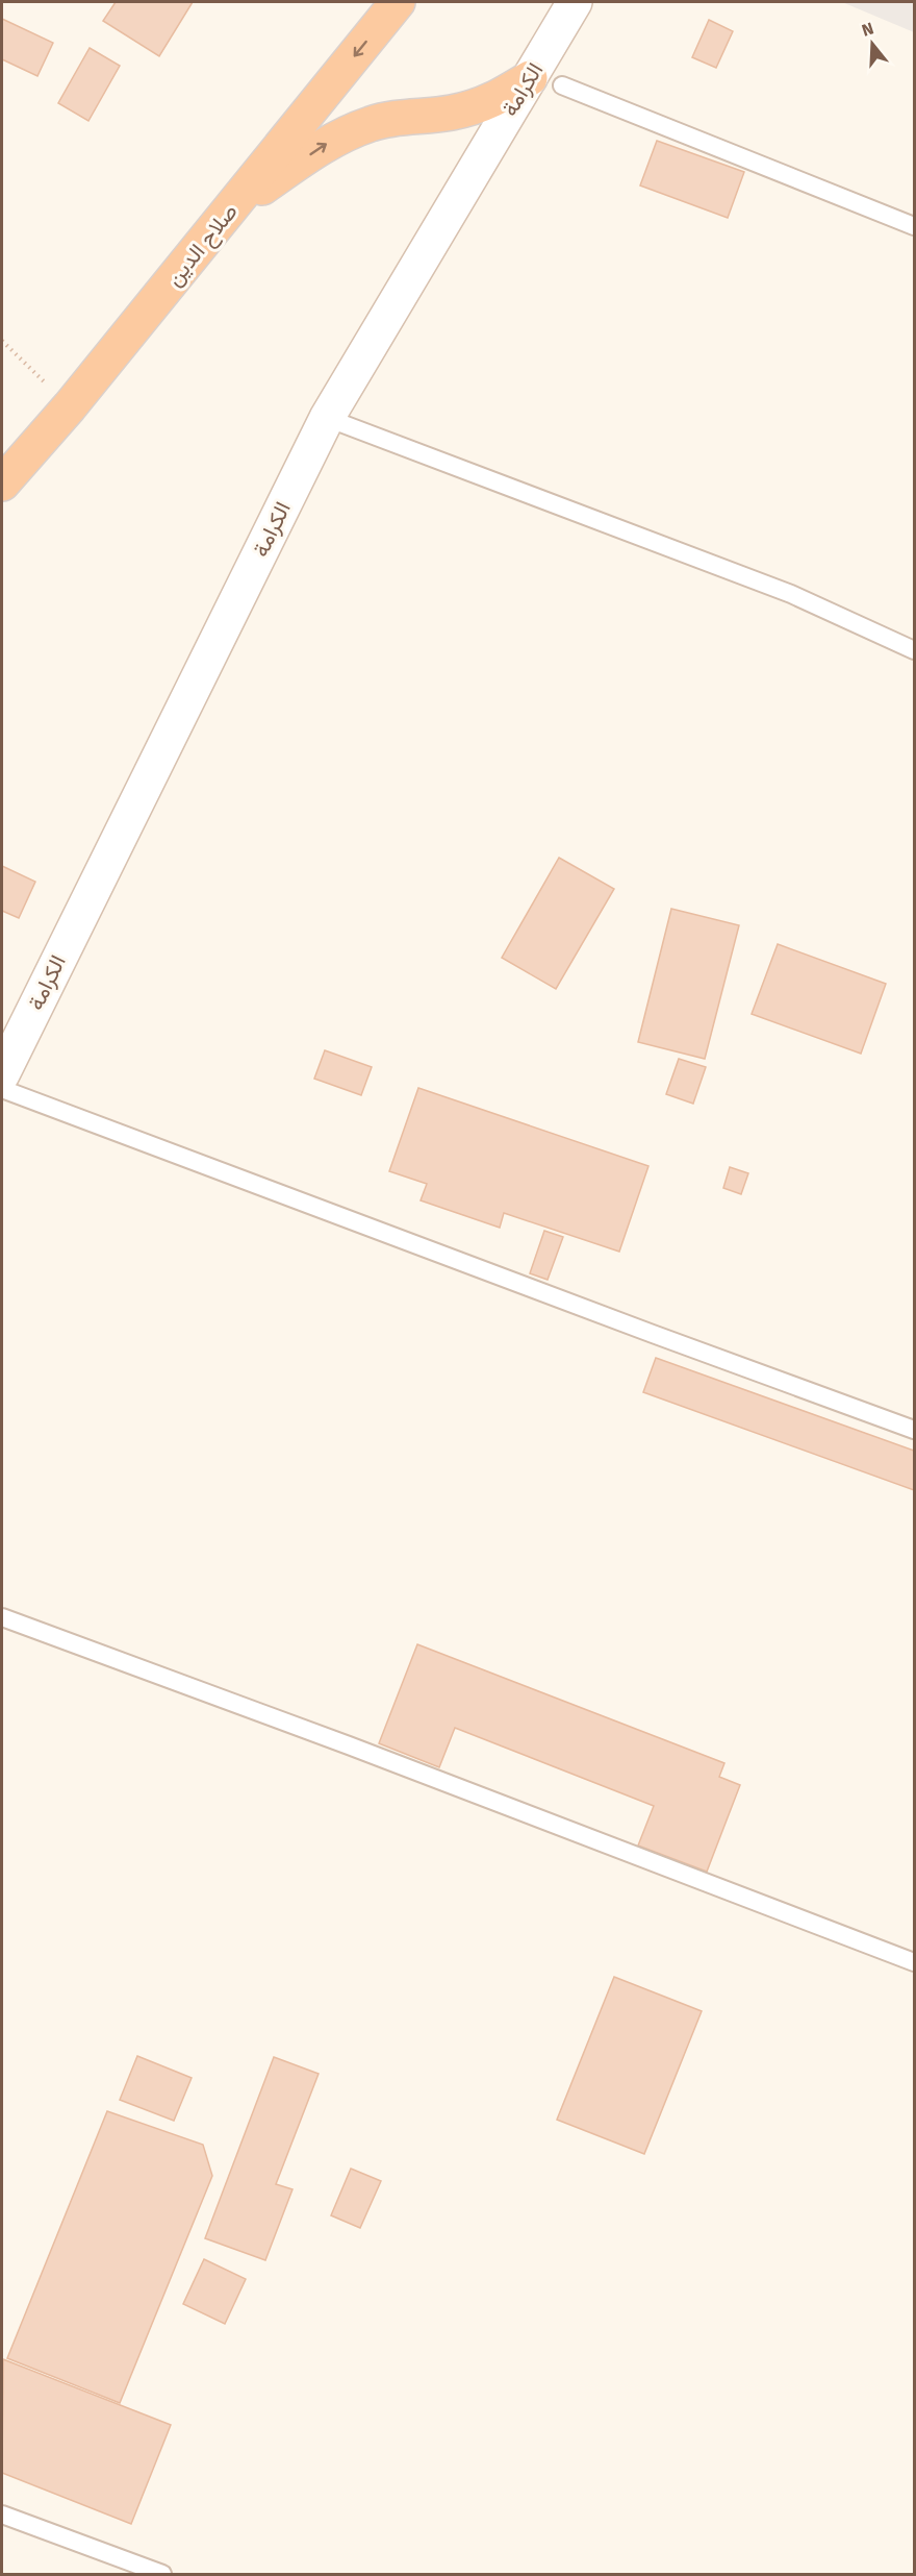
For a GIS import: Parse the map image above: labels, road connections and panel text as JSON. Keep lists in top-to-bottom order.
{
  "streets": {
    "highway": ["صلاح الدين"],
    "main road": ["الكرامة"]
  },
  "one_way": ["صلاح الدين"],
  "north": "top"
}
